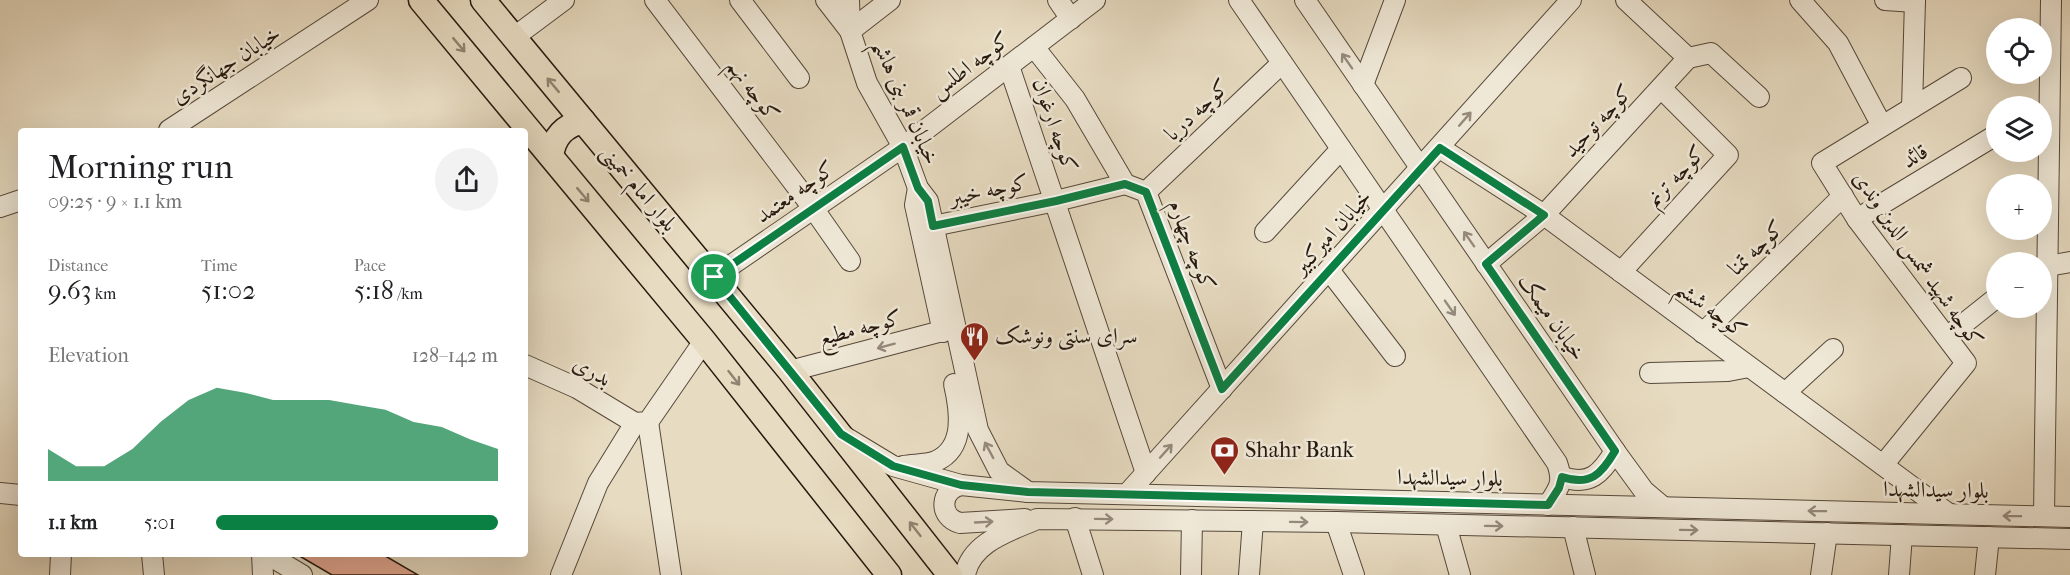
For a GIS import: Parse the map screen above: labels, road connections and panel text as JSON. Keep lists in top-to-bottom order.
{
  "streets": {
    "main road": ["بلوار امام خمینی"],
    "street": [
      "خیابان جهانگردی",
      "کوچه اطلس",
      "کوچه نهم",
      "خیابان قمر بنی هاشم",
      "کوچه دریا",
      "کوچه توحید",
      "کوچه ارغوان",
      "قائد",
      "کوچه ترنم",
      "کوچه خیبر",
      "کوچه معتمد",
      "خیابان امیرکبیر",
      "کوچه چهارم",
      "کوچه تمنا",
      "کوچه شهید شمس الدین وندی",
      "کوچه ششم",
      "خیابان میمک",
      "کوچه مطیع",
      "بدری",
      "بلوار سیدالشهدا"
    ]
  },
  "crossings": [
    ["کوچه اطلس", "خیابان قمر بنی هاشم"],
    ["کوچه اطلس", "کوچه ارغوان"],
    ["کوچه اطلس", "کوچه معتمد"],
    ["کوچه نهم", "کوچه معتمد"],
    ["خیابان قمر بنی هاشم", "کوچه خیبر"],
    ["خیابان قمر بنی هاشم", "کوچه معتمد"],
    ["خیابان قمر بنی هاشم", "کوچه مطیع"],
    ["خیابان قمر بنی هاشم", "بلوار سیدالشهدا"],
    ["کوچه دریا", "کوچه چهارم"],
    ["کوچه توحید", "کوچه ترنم"],
    ["کوچه توحید", "کوچه ششم"],
    ["کوچه توحید", "خیابان میمک"],
    ["کوچه ارغوان", "کوچه خیبر"],
    ["کوچه ارغوان", "خیابان امیرکبیر"],
    ["قائد", "کوچه شهید شمس الدین وندی"],
    ["کوچه ترنم", "کوچه ششم"],
    ["بلوار امام خمینی", "کوچه معتمد"],
    ["بلوار امام خمینی", "کوچه مطیع"],
    ["بلوار امام خمینی", "بلوار سیدالشهدا"],
    ["کوچه خیبر", "کوچه چهارم"],
    ["خیابان امیرکبیر", "کوچه چهارم"],
    ["خیابان امیرکبیر", "کوچه ششم"],
    ["خیابان امیرکبیر", "خیابان میمک"],
    ["خیابان امیرکبیر", "بلوار سیدالشهدا"],
    ["کوچه تمنا", "کوچه شهید شمس الدین وندی"],
    ["کوچه تمنا", "کوچه ششم"],
    ["کوچه شهید شمس الدین وندی", "کوچه ششم"],
    ["کوچه ششم", "بلوار سیدالشهدا"],
    ["خیابان میمک", "بلوار سیدالشهدا"]
  ],
  "one_way": ["خیابان امیرکبیر", "کوچه مطیع"],
  "places": {
    "restaurant": ["سرای سنتی ونوشک"],
    "bank": ["Shahr Bank"]
  },
  "page": {
    "map_buttons": ["+", "−"],
    "heading": ["Morning run", "09:25 · 9 × 1.1 km"],
    "stats": [
      ["Distance", "9.63 km"],
      ["Time", "51:02"],
      ["Pace", "5:18 /km"]
    ],
    "chart": ["Elevation", "128–142 m"],
    "list": [
      {
        "name": "1.1 km",
        "note": "5:01"
      }
    ]
  }
}
